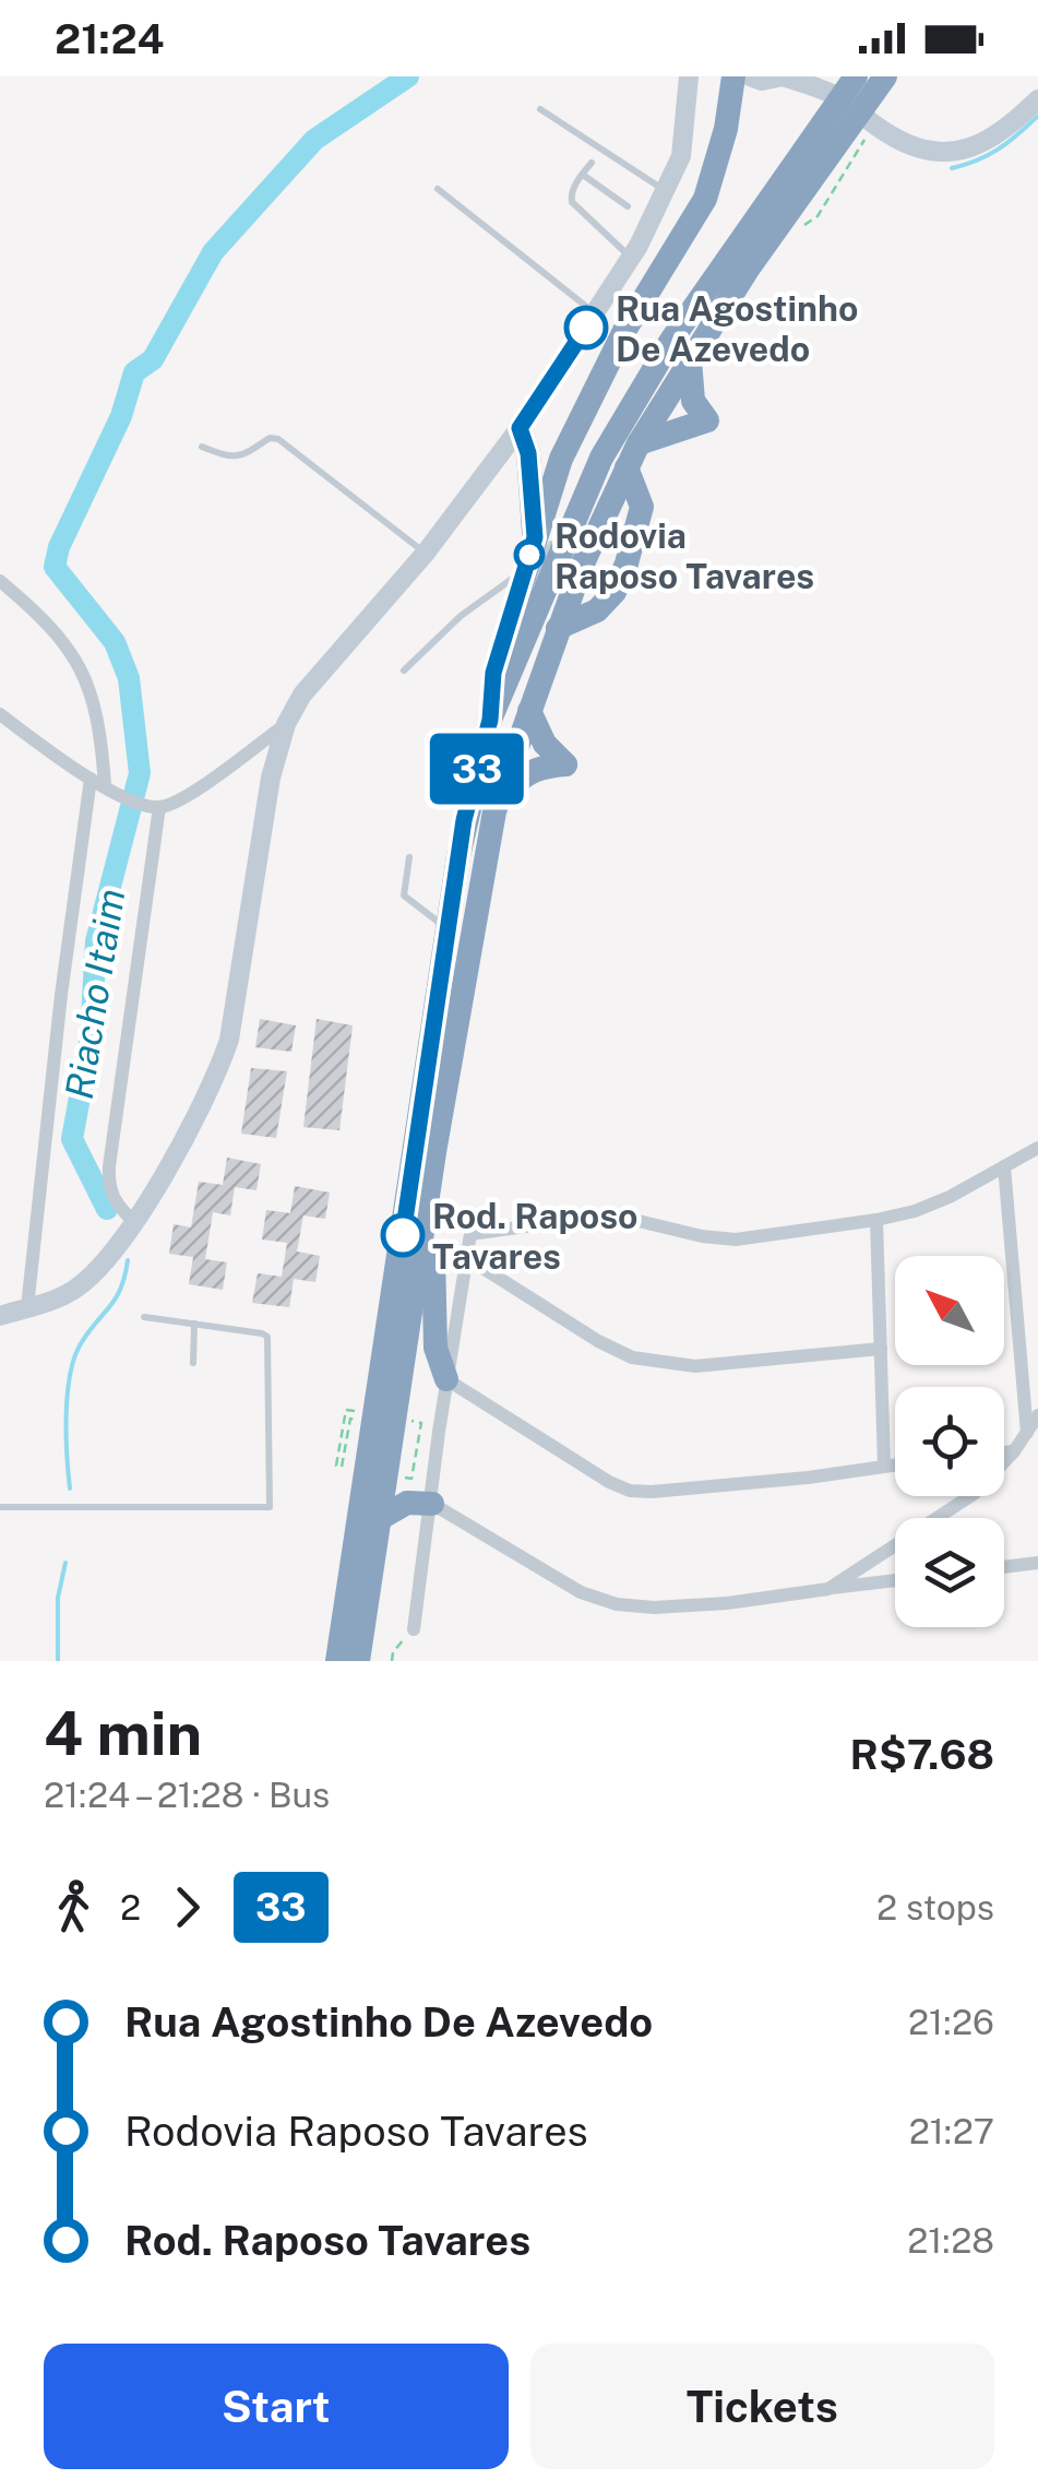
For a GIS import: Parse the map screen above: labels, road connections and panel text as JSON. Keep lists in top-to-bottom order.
{
  "water": ["Riacho Itaim"],
  "places": ["Rua Agostinho De Azevedo", "Rodovia Raposo Tavares", "Rod. Raposo Tavares"],
  "lines": ["bus line 33"],
  "north": "top left",
  "page": {
    "status": "21:24",
    "on_map": "33",
    "heading": ["4 min", "21:24 – 21:28 · Bus", "R$7.68"],
    "legs": ["2", "33", "2 stops"],
    "list": [
      {
        "name": "Rua Agostinho De Azevedo",
        "value": "21:26"
      },
      {
        "name": "Rodovia Raposo Tavares",
        "value": "21:27"
      },
      {
        "name": "Rod. Raposo Tavares",
        "value": "21:28"
      }
    ],
    "buttons": ["Start", "Tickets"]
  }
}
